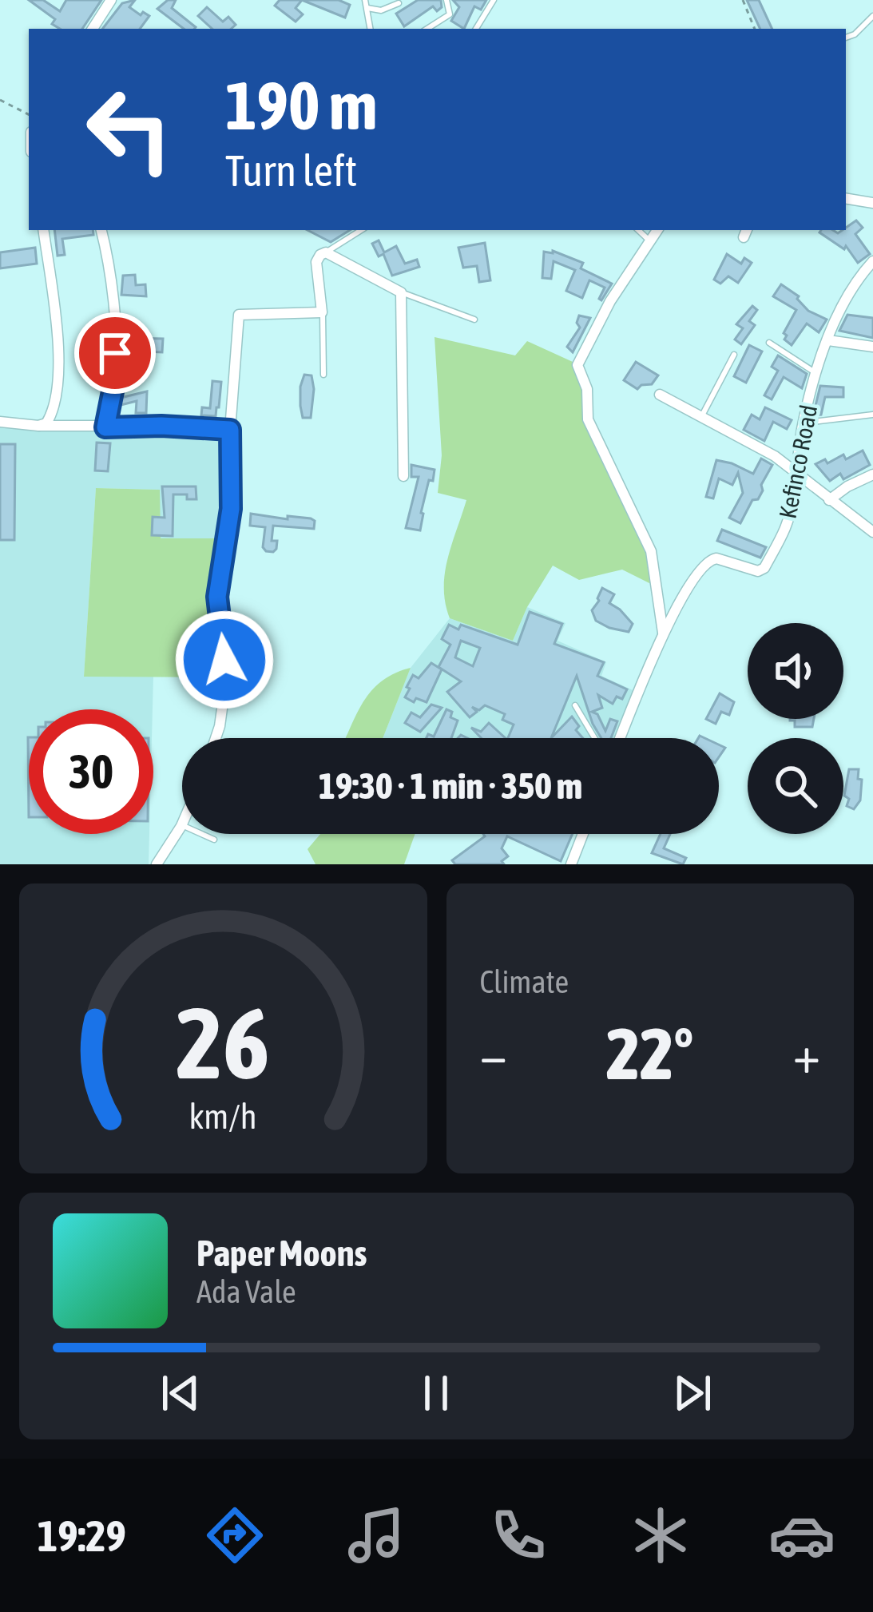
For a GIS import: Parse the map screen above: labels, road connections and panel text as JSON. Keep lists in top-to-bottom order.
{
  "streets": {
    "street": ["Kefinco Road"]
  },
  "page": {
    "turn": ["190 m", "Turn left"],
    "limit": "30",
    "trip": "19:30 · 1 min · 350 m",
    "tile": "Climate",
    "heat": ["−", "22°", "+"],
    "song": ["Paper Moons", "Ada Vale"],
    "tabs": "19:29",
    "gauge": ["26", "km/h"]
  }
}
